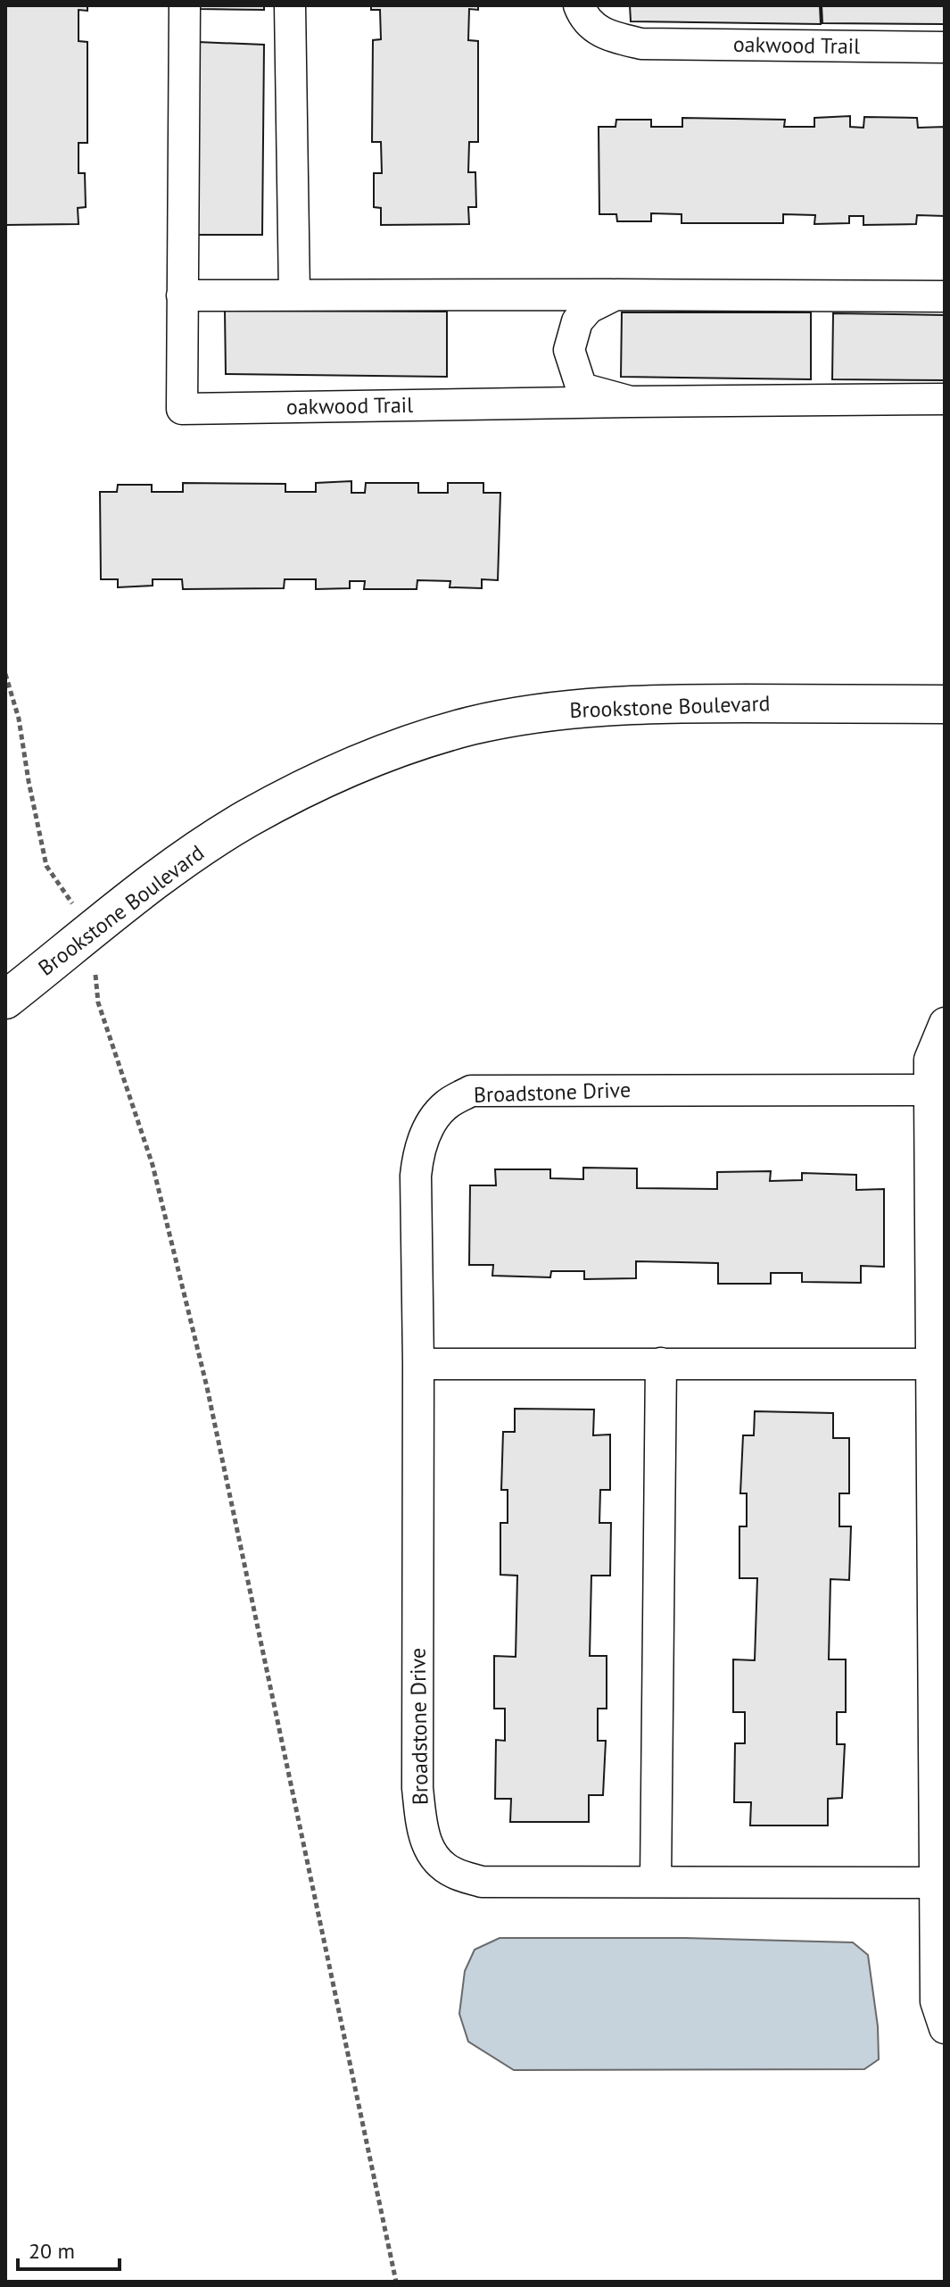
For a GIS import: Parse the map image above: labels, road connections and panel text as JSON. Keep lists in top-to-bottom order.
{
  "streets": {
    "street": ["oakwood Trail", "Brookstone Boulevard", "Broadstone Drive"]
  },
  "scale_bar": "20 m"
}
